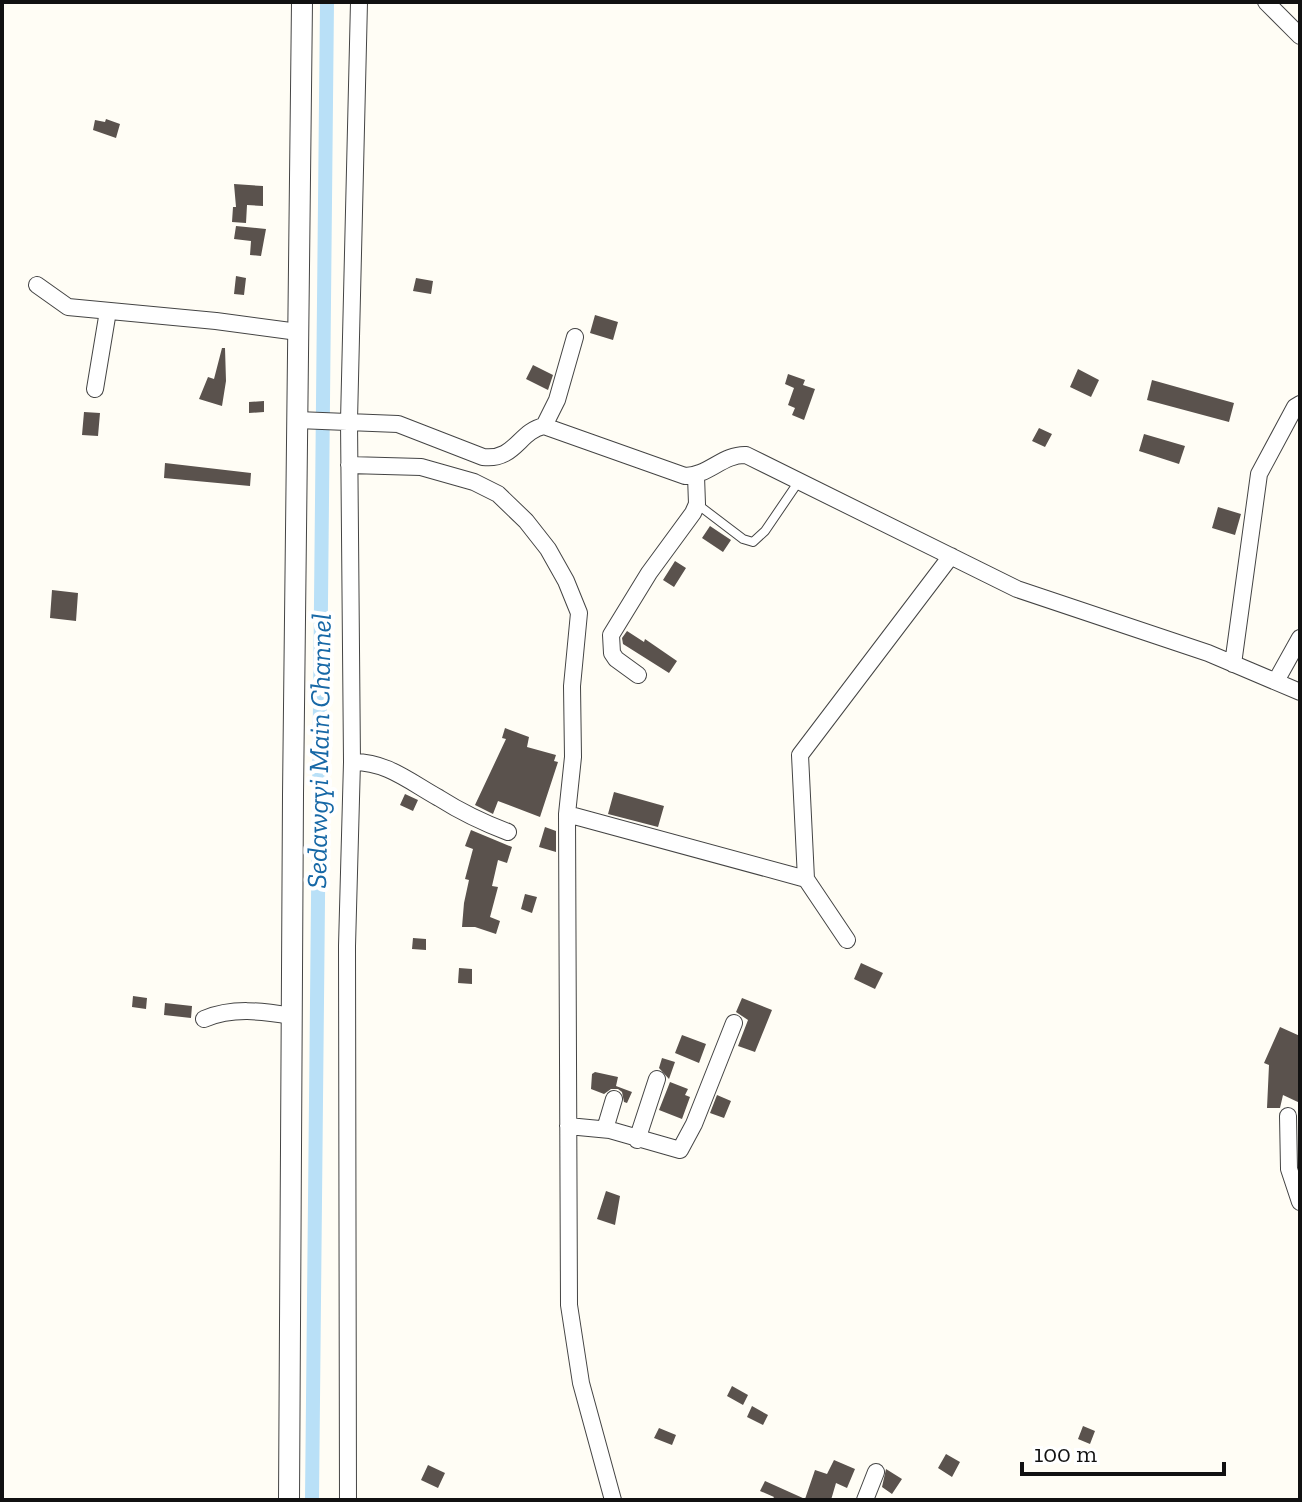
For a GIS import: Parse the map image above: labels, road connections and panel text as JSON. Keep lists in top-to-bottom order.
{
  "water": ["Sedawgyi Main Channel"],
  "scale_bar": "100 m"
}
